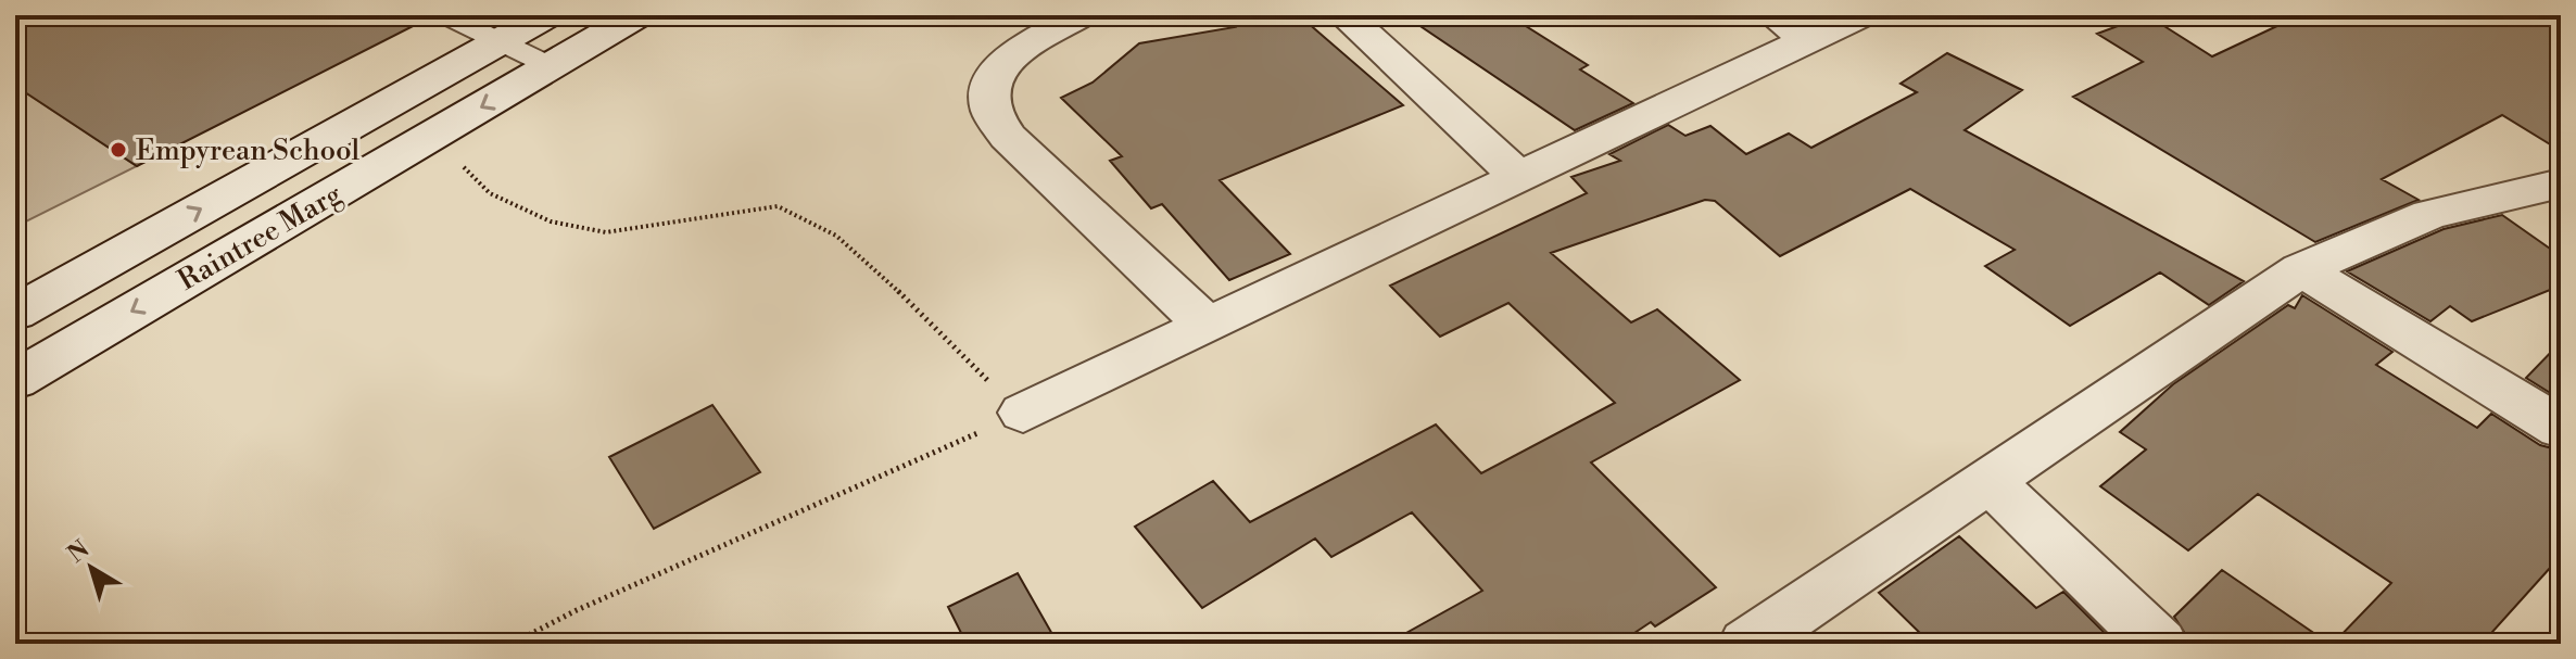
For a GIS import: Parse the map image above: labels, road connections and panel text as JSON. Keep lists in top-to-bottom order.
{
  "streets": {
    "street": ["Raintree Marg"]
  },
  "places": ["Empyrean School"],
  "north": "top left"
}
